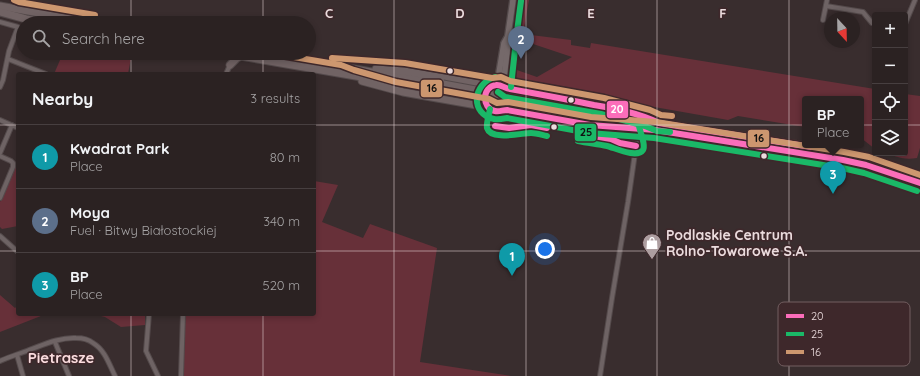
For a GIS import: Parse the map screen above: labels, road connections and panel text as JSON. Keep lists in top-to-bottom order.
{
  "districts": ["Pietrasze"],
  "places": {
    "shop": ["Podlaskie Centrum Rolno-Towarowe S.A."]
  },
  "lines": ["transit line 16", "transit line 25", "transit line 20"],
  "legend": ["20", "25", "16"],
  "north": "bottom",
  "page": {
    "map_buttons": ["+", "−"],
    "search": "Search here",
    "pins": ["2", "3", "1"],
    "heading": ["Nearby", "3 results"],
    "popup": ["BP", "Place"],
    "list": [
      {
        "mark": "1",
        "name": "Kwadrat Park",
        "note": "Place",
        "value": "80 m"
      },
      {
        "mark": "2",
        "name": "Moya",
        "note": "Fuel · Bitwy Białostockiej",
        "value": "340 m"
      },
      {
        "mark": "3",
        "name": "BP",
        "note": "Place",
        "value": "520 m"
      }
    ]
  },
  "grid": {
    "columns": [
      "C",
      "D",
      "E",
      "F"
    ]
  }
}
